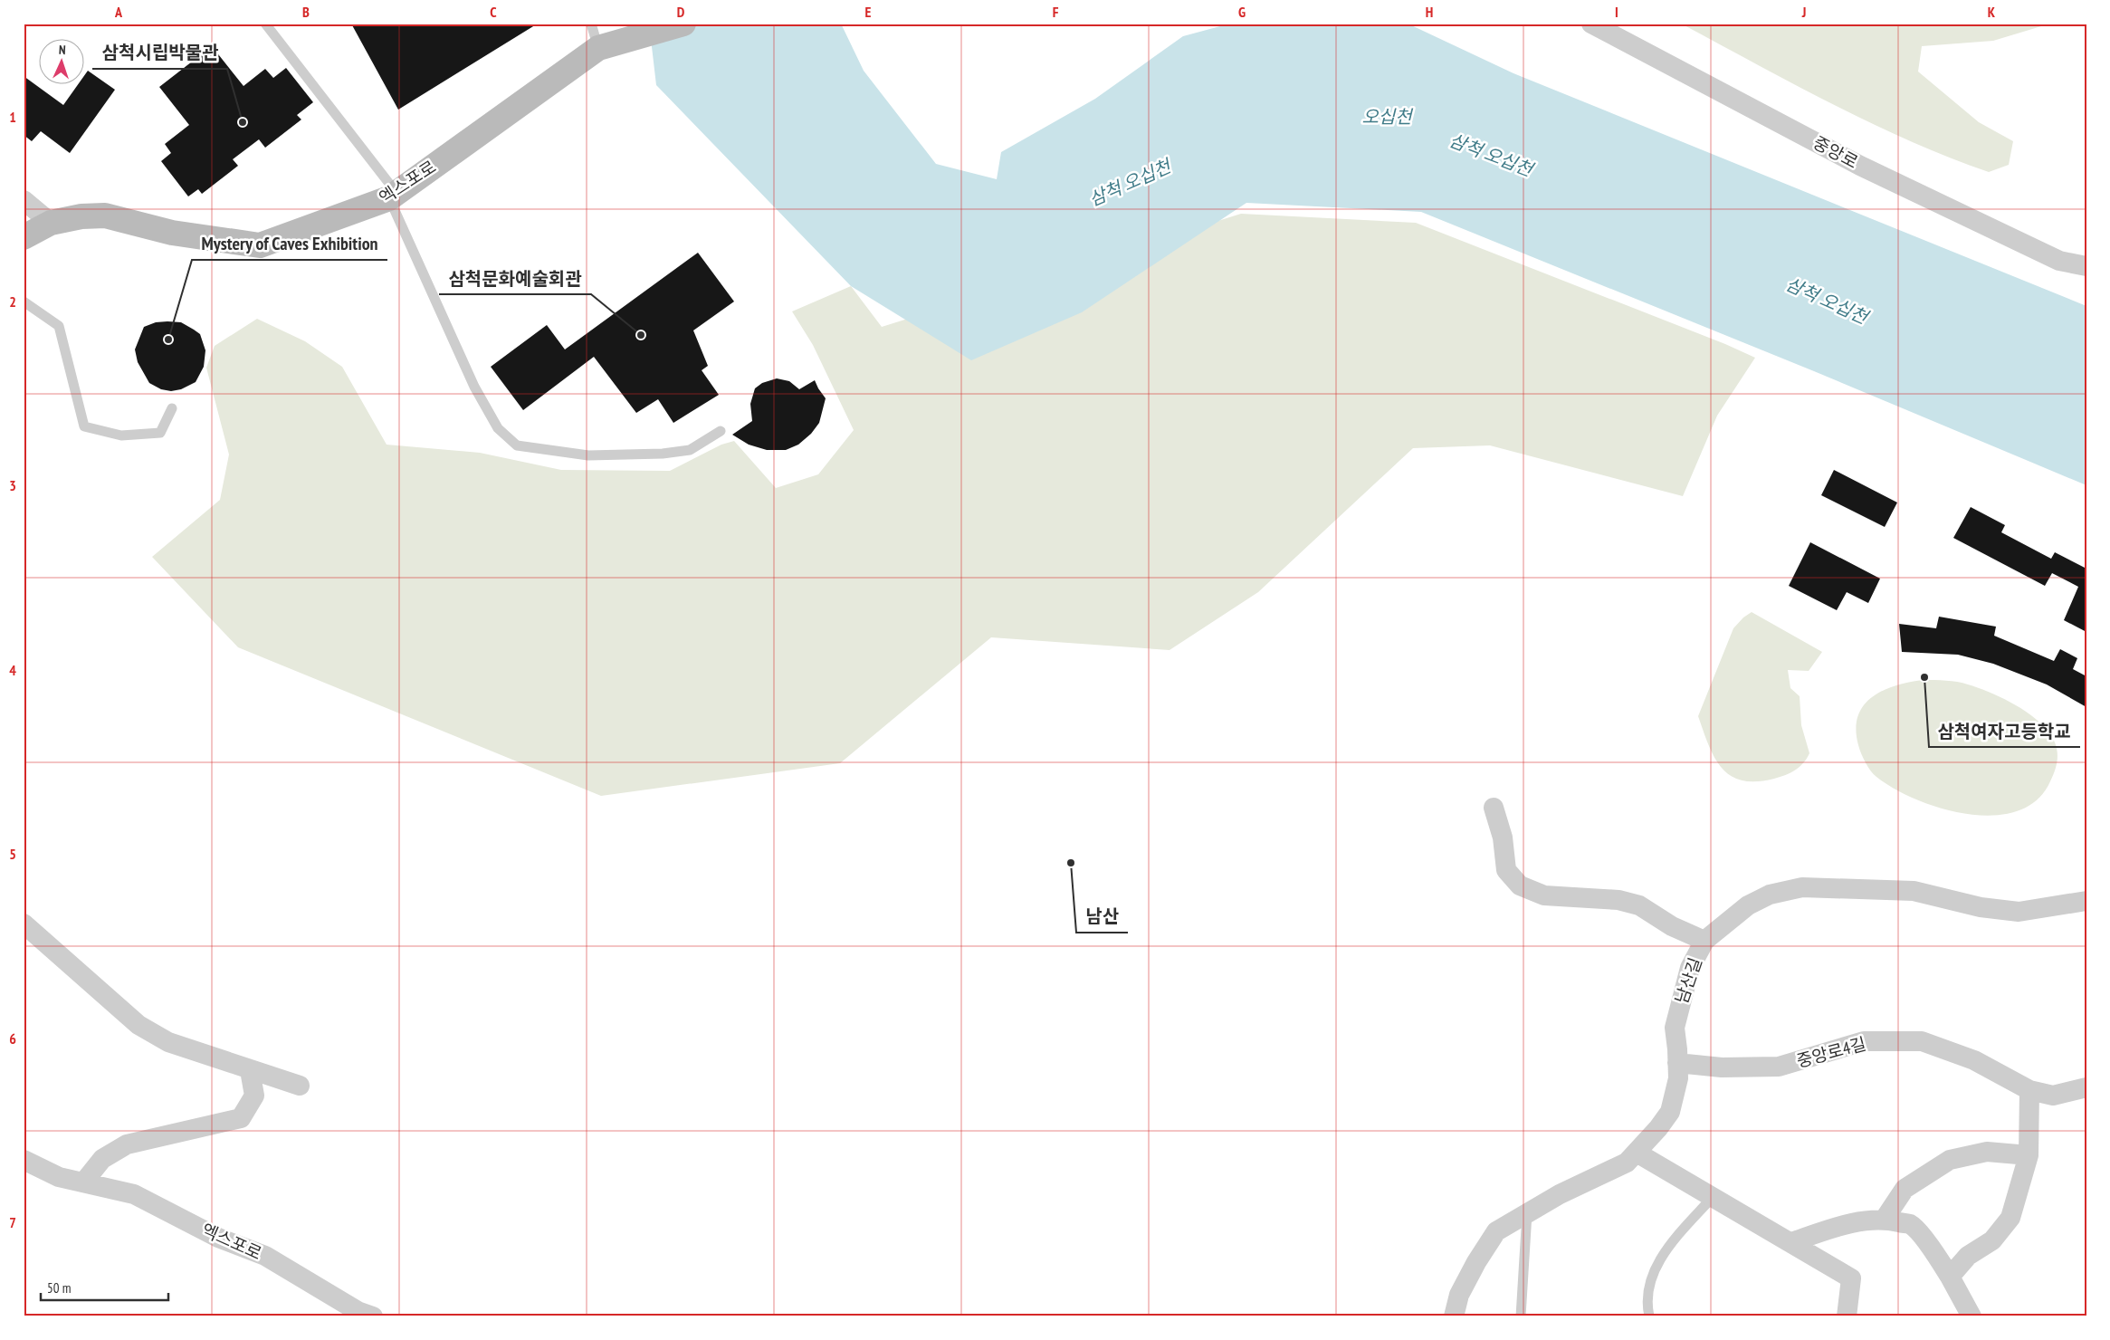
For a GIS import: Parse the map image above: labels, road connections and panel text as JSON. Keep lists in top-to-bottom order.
{
  "streets": {
    "street": [
      "중앙로",
      "엑스포로",
      "남산길",
      "중앙로4길"
    ]
  },
  "crossings": [
    ["남산길", "중앙로4길"]
  ],
  "water": ["오십천", "삼척 오십천"],
  "places": [
    "삼척시립박물관",
    "삼척문화예술회관",
    "Mystery of Caves Exhibition",
    "삼척여자고등학교",
    "남산"
  ],
  "scale_bar": "50 m",
  "north": "top",
  "grid": {
    "columns": [
      "A",
      "B",
      "C",
      "D",
      "E",
      "F",
      "G",
      "H",
      "I",
      "J",
      "K"
    ],
    "rows": [
      "1",
      "2",
      "3",
      "4",
      "5",
      "6",
      "7"
    ]
  }
}
